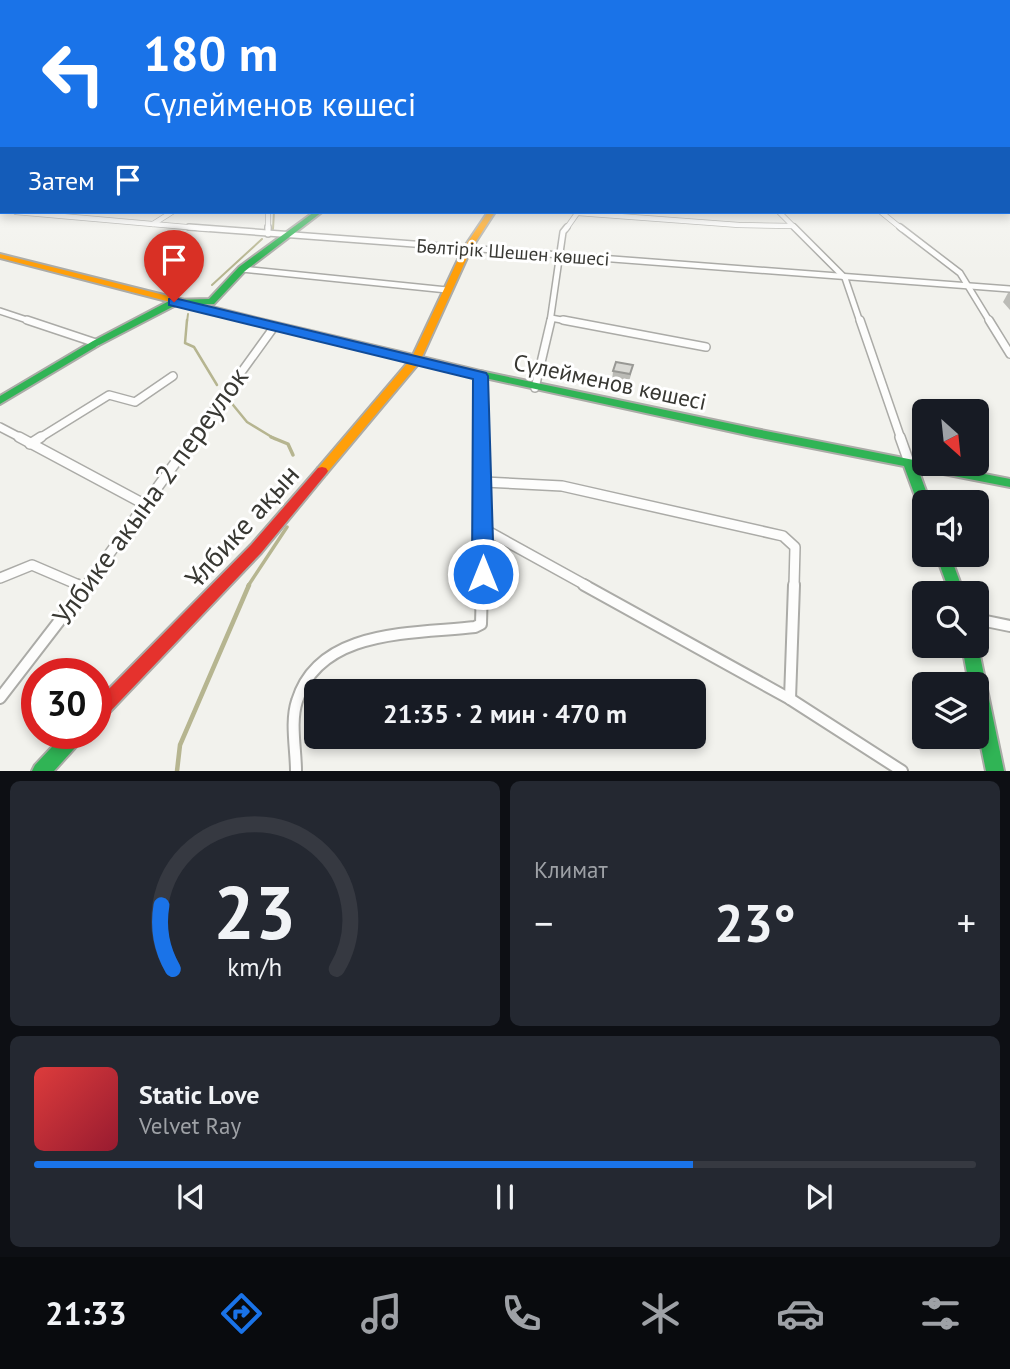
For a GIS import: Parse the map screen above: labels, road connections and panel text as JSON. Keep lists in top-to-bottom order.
{
  "streets": {
    "main road": ["Сүлейменов көшесі", "Ұлбике ақын"],
    "street": ["Бөлтірік Шешен көшесі", "Улбике акына 2 переулок"]
  },
  "crossings": [
    ["Бөлтірік Шешен көшесі", "Ұлбике ақын"],
    ["Сүлейменов көшесі", "Улбике акына 2 переулок"],
    ["Сүлейменов көшесі", "Ұлбике ақын"]
  ],
  "north": "bottom right",
  "page": {
    "turn": ["180 m", "Сүлейменов көшесі"],
    "then": "Затем",
    "limit": "30",
    "trip": "21:35 · 2 мин · 470 m",
    "tile": "Климат",
    "heat": ["−", "23°", "+"],
    "song": ["Static Love", "Velvet Ray"],
    "tabs": "21:33",
    "gauge": ["23", "km/h"]
  }
}
